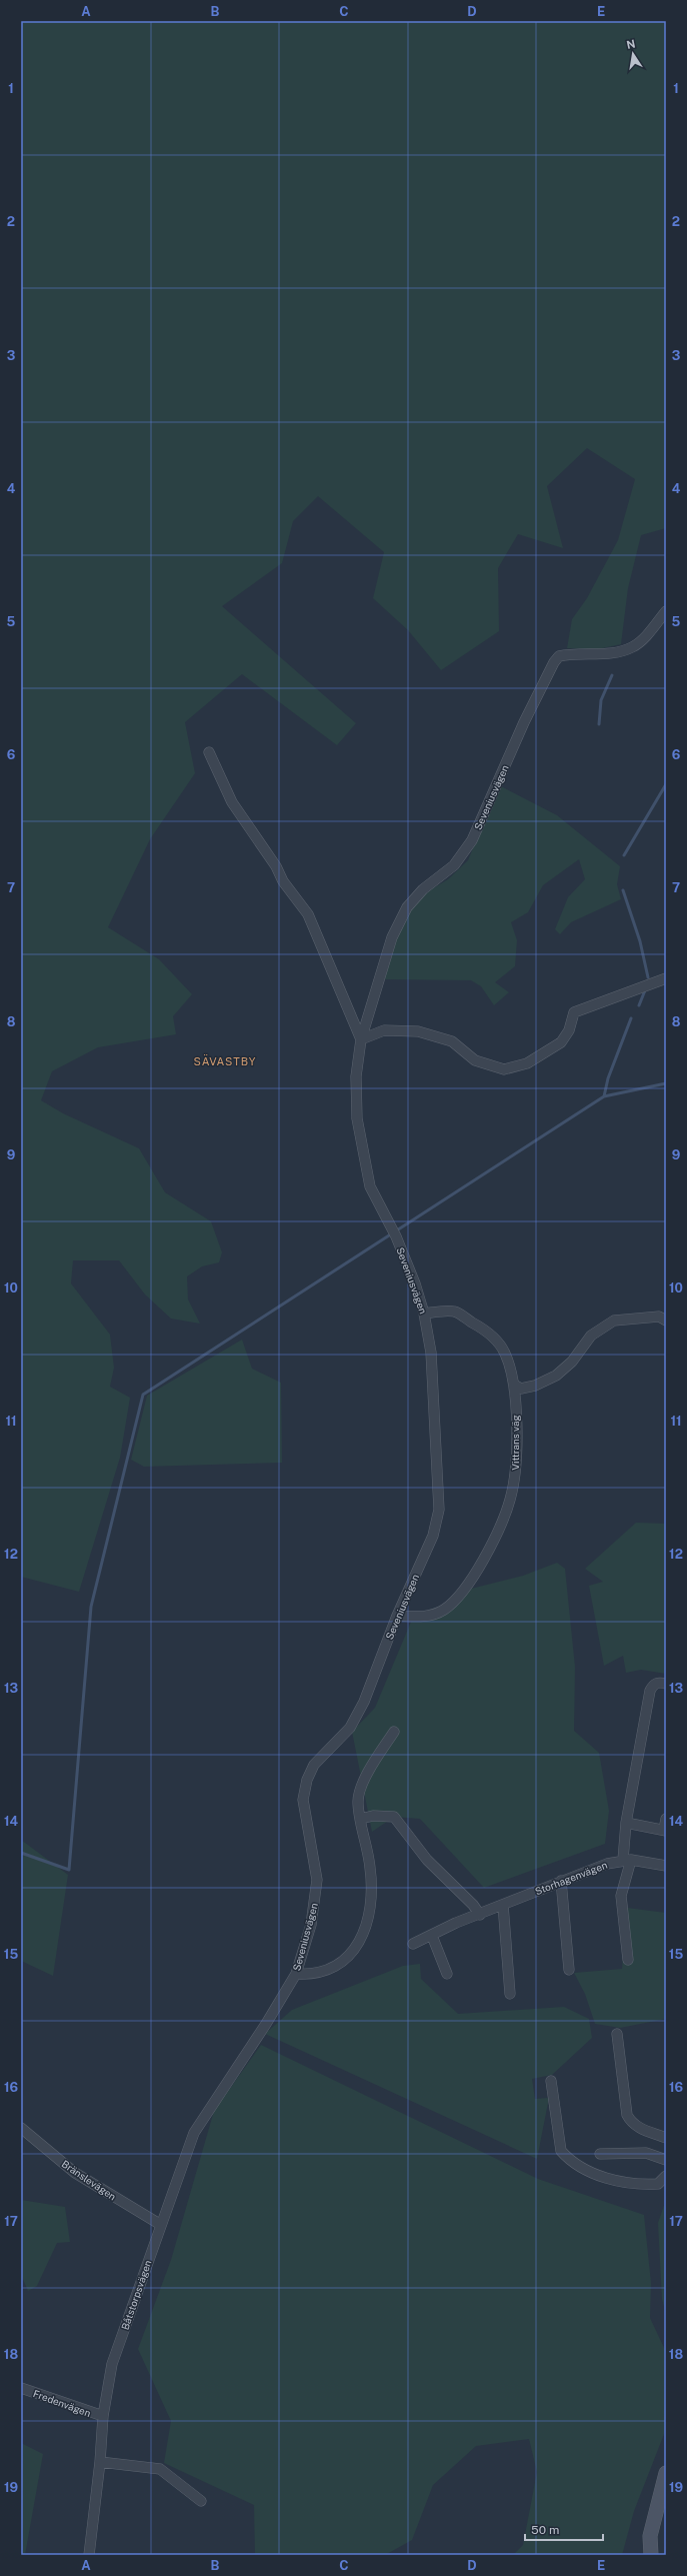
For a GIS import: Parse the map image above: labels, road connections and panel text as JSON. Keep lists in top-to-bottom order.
{
  "streets": {
    "street": [
      "Seveniusvägen",
      "Vittrans väg",
      "Storhagenvägen",
      "Bränslevägen",
      "Båtstorpsvägen",
      "Fredenvägen"
    ]
  },
  "crossings": [
    ["Seveniusvägen", "Vittrans väg"],
    ["Seveniusvägen", "Båtstorpsvägen"],
    ["Bränslevägen", "Båtstorpsvägen"],
    ["Båtstorpsvägen", "Fredenvägen"]
  ],
  "districts": ["SÄVASTBY"],
  "scale_bar": "50 m",
  "north": "top",
  "grid": {
    "columns": [
      "A",
      "B",
      "C",
      "D",
      "E"
    ],
    "rows": [
      "1",
      "2",
      "3",
      "4",
      "5",
      "6",
      "7",
      "8",
      "9",
      "10",
      "11",
      "12",
      "13",
      "14",
      "15",
      "16",
      "17",
      "18",
      "19"
    ]
  }
}
